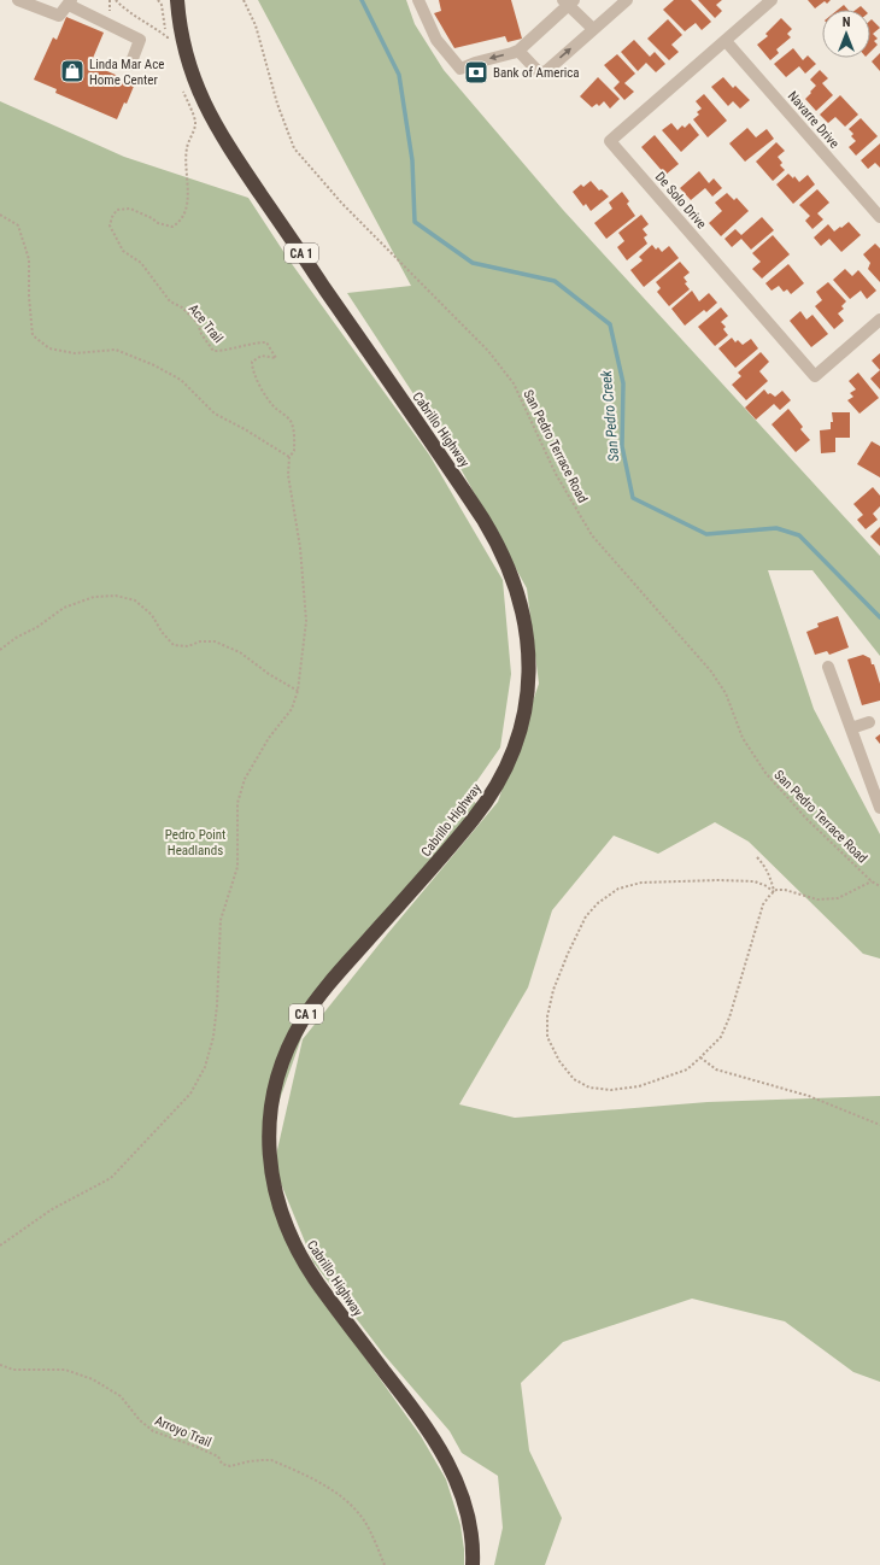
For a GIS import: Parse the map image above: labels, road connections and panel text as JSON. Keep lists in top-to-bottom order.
{
  "streets": {
    "highway": ["CA 1", "Cabrillo Highway"],
    "street": ["Navarre Drive", "De Solo Drive"],
    "path": ["Ace Trail", "San Pedro Terrace Road", "Arroyo Trail"]
  },
  "crossings": [
    ["Navarre Drive", "De Solo Drive"]
  ],
  "water": ["San Pedro Creek"],
  "parks": ["Pedro Point Headlands"],
  "places": {
    "shop": ["Linda Mar Ace Home Center"],
    "bank": ["Bank of America"]
  },
  "north": "top"
}
